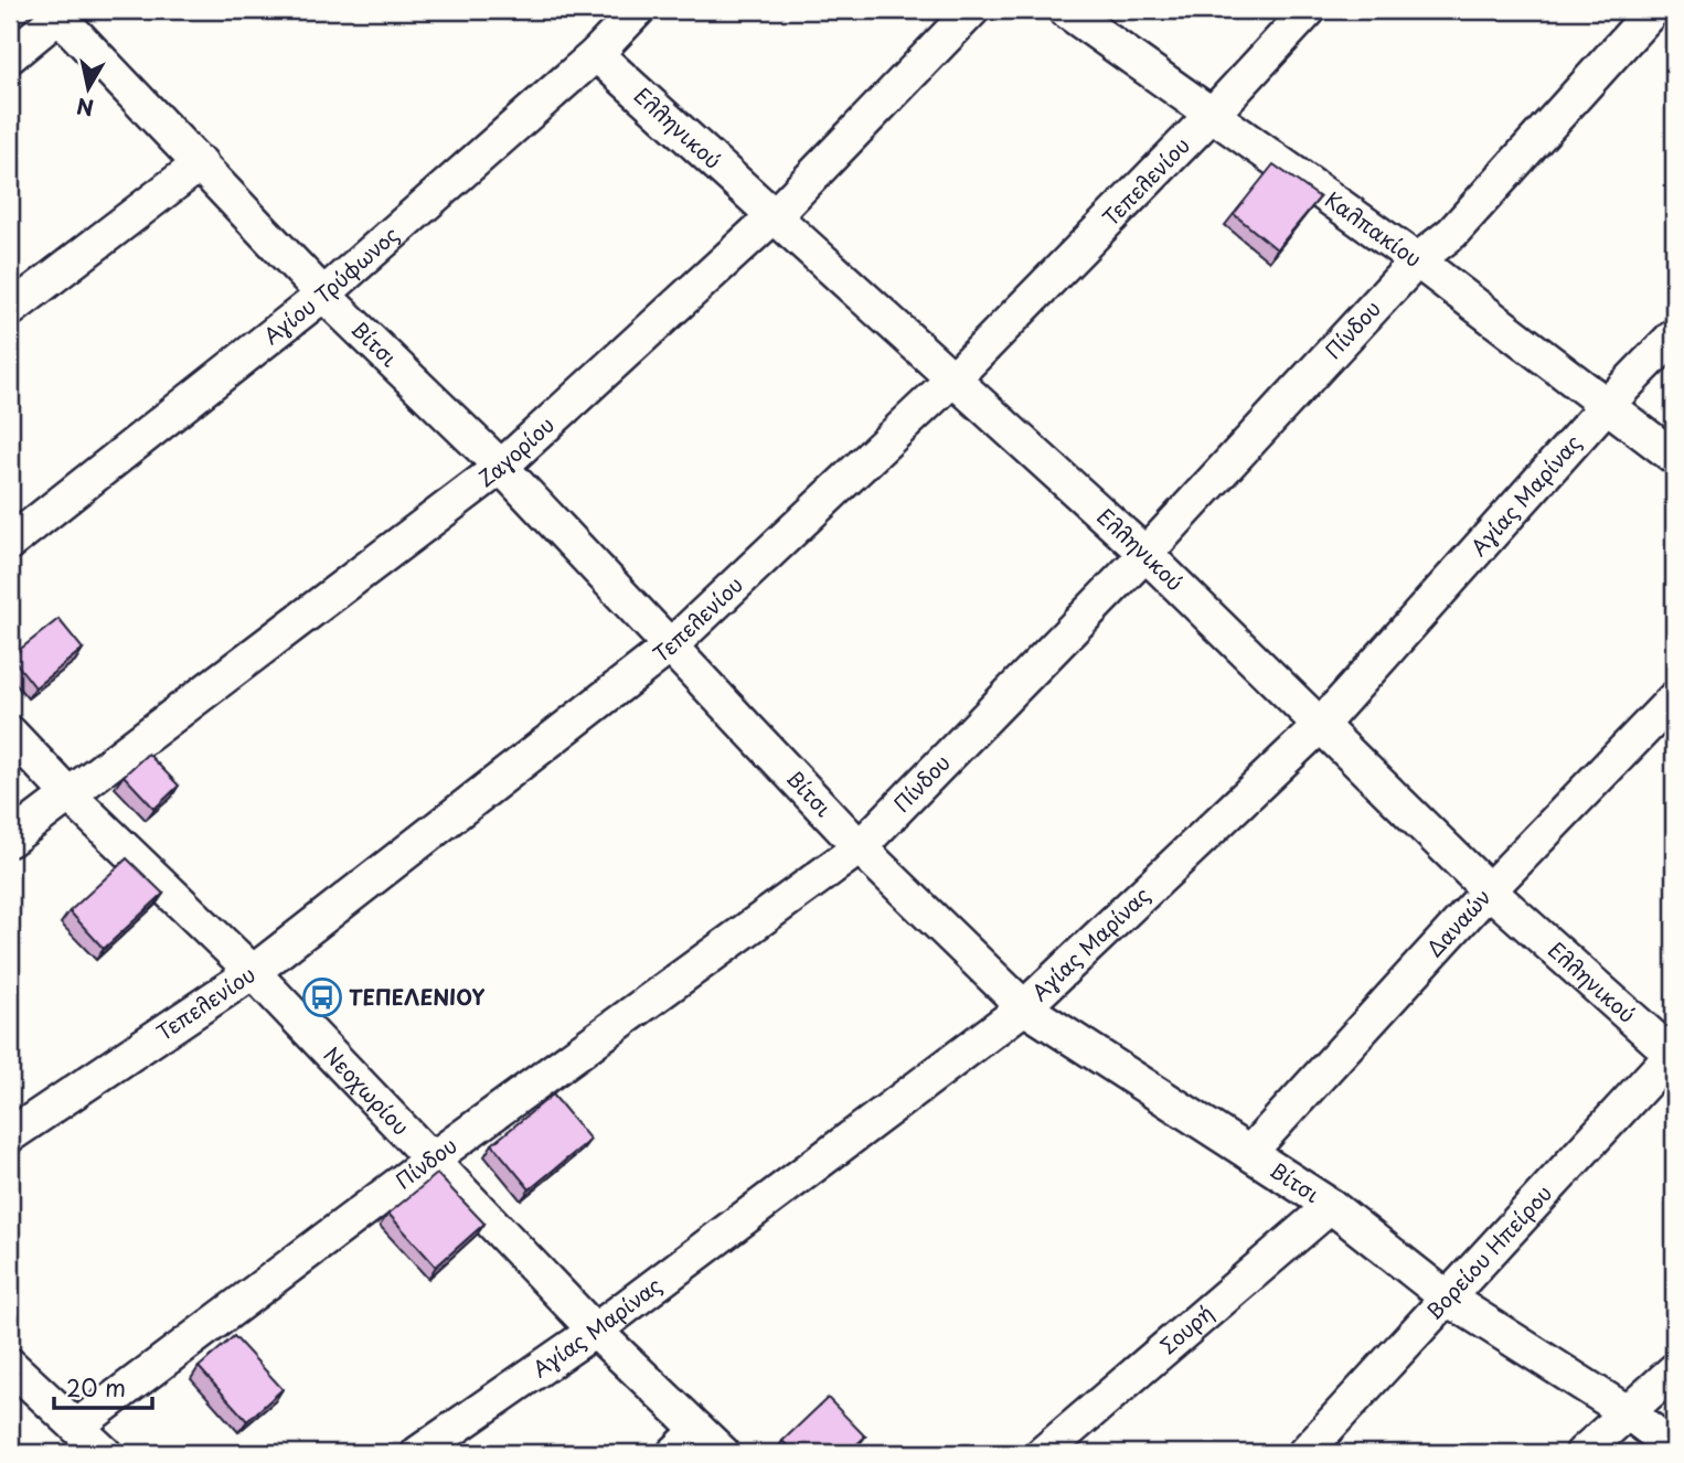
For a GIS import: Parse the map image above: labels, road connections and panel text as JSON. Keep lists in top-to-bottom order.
{
  "streets": {
    "street": [
      "Ελληνικού",
      "Τεπελενίου",
      "Καλπακίου",
      "Αγίου Τρύφωνος",
      "Πίνδου",
      "Βίτσι",
      "Ζαγορίου",
      "Αγίας Μαρίνας",
      "Δαναών",
      "Νεοχωρίου",
      "Βορείου Ηπείρου",
      "Σουρή"
    ]
  },
  "crossings": [
    ["Ελληνικού", "Τεπελενίου"],
    ["Ελληνικού", "Αγίου Τρύφωνος"],
    ["Ελληνικού", "Πίνδου"],
    ["Ελληνικού", "Ζαγορίου"],
    ["Ελληνικού", "Αγίας Μαρίνας"],
    ["Ελληνικού", "Δαναών"],
    ["Ελληνικού", "Βορείου Ηπείρου"],
    ["Τεπελενίου", "Καλπακίου"],
    ["Τεπελενίου", "Βίτσι"],
    ["Τεπελενίου", "Νεοχωρίου"],
    ["Καλπακίου", "Πίνδου"],
    ["Καλπακίου", "Αγίας Μαρίνας"],
    ["Αγίου Τρύφωνος", "Βίτσι"],
    ["Πίνδου", "Βίτσι"],
    ["Πίνδου", "Νεοχωρίου"],
    ["Βίτσι", "Ζαγορίου"],
    ["Βίτσι", "Αγίας Μαρίνας"],
    ["Βίτσι", "Δαναών"],
    ["Βίτσι", "Βορείου Ηπείρου"],
    ["Βίτσι", "Σουρή"],
    ["Ζαγορίου", "Νεοχωρίου"],
    ["Αγίας Μαρίνας", "Νεοχωρίου"]
  ],
  "places": {
    "bus stop": ["ΤΕΠΕΛΕΝΙΟΥ"]
  },
  "scale_bar": "20 m",
  "north": "bottom"
}
